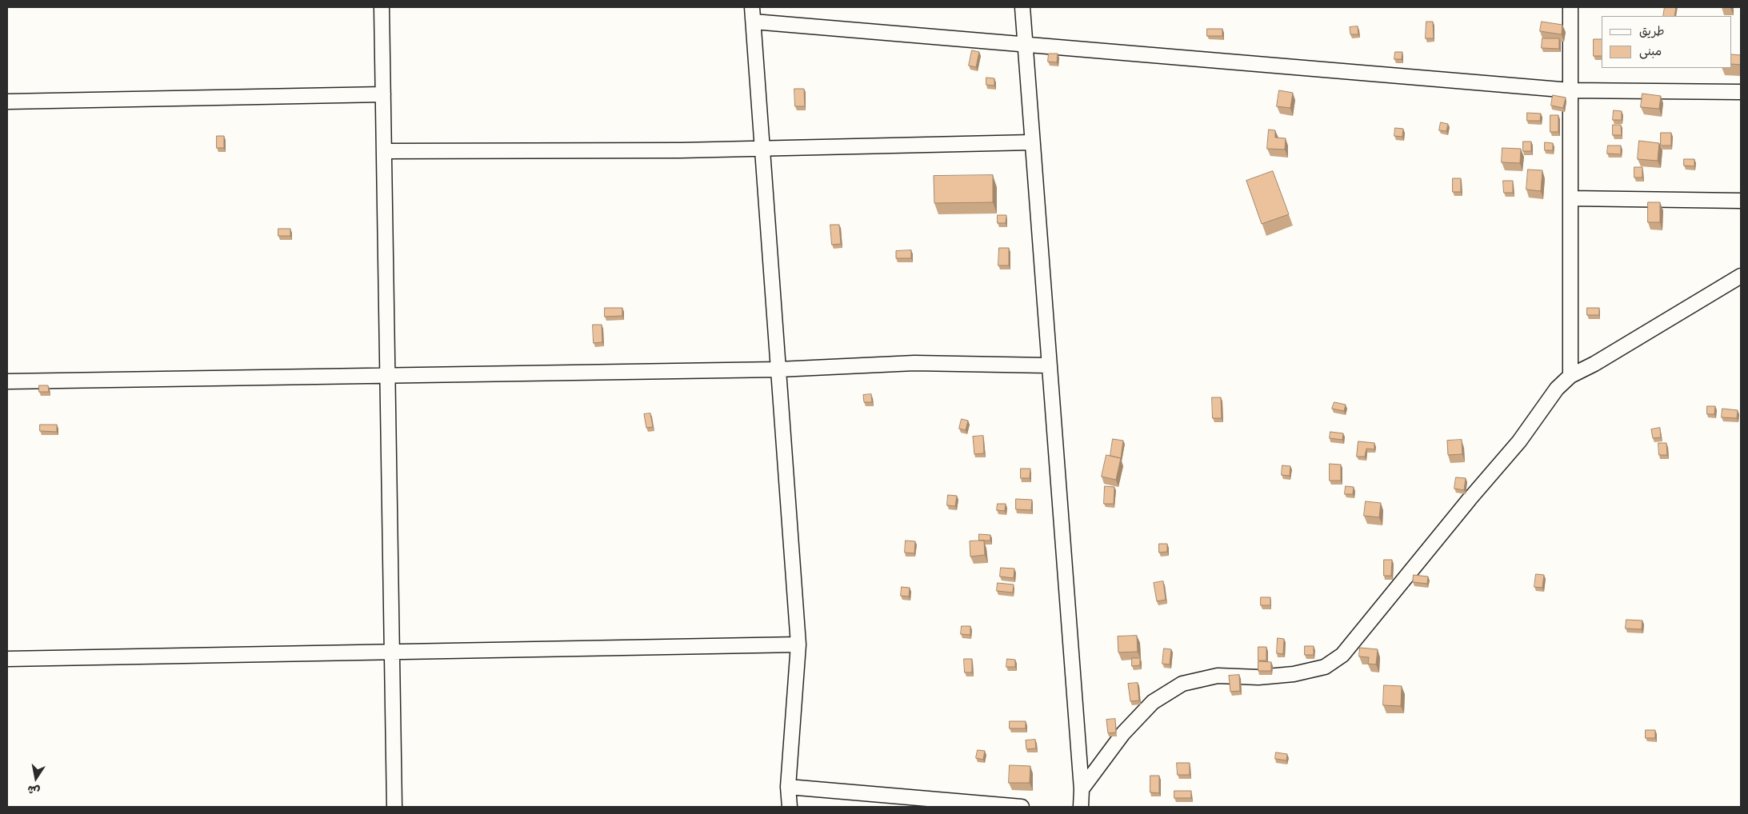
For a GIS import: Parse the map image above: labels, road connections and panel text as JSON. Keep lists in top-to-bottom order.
{
  "legend": ["طريق", "مبنى"],
  "north": "bottom"
}
